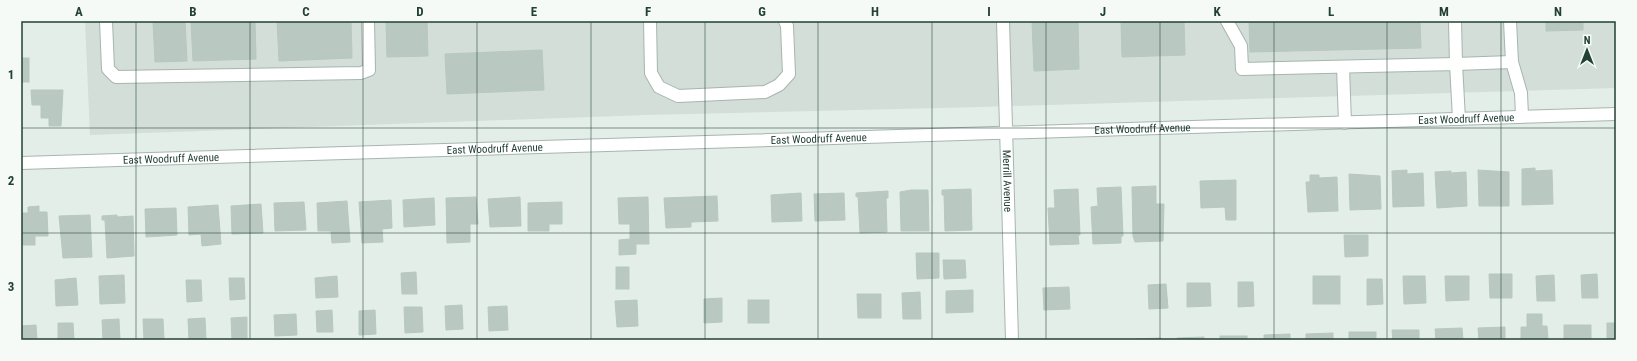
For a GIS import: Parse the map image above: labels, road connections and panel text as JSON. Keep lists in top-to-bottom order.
{
  "streets": {
    "street": ["East Woodruff Avenue", "Merrill Avenue"]
  },
  "crossings": [
    ["East Woodruff Avenue", "Merrill Avenue"]
  ],
  "north": "top",
  "grid": {
    "columns": [
      "A",
      "B",
      "C",
      "D",
      "E",
      "F",
      "G",
      "H",
      "I",
      "J",
      "K",
      "L",
      "M",
      "N"
    ],
    "rows": ["1", "2", "3"]
  }
}
